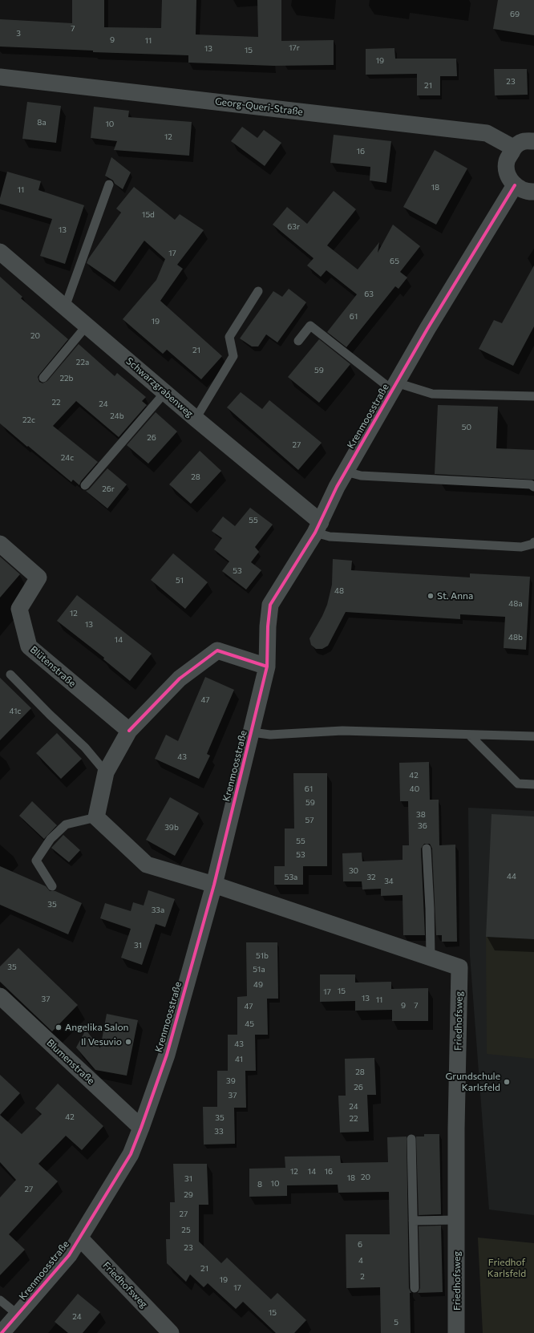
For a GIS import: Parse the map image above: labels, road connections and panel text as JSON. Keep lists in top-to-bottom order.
{
  "streets": {
    "street": [
      "Georg-Queri-Straße",
      "Schwarzgrabenweg",
      "Krenmoosstraße",
      "Blütenstraße",
      "Friedhofsweg",
      "Blumenstraße"
    ]
  },
  "crossings": [
    ["Schwarzgrabenweg", "Krenmoosstraße"],
    ["Krenmoosstraße", "Friedhofsweg"],
    ["Krenmoosstraße", "Blumenstraße"]
  ],
  "parks": ["Friedhof Karlsfeld"],
  "places": [
    "St. Anna",
    "Angelika Salon",
    "Il Vesuvio",
    "Grundschule Karlsfeld"
  ],
  "house_numbers": [
    "69",
    "7",
    "3",
    "9",
    "11",
    "17r",
    "13",
    "15",
    "19",
    "23",
    "21",
    "8a",
    "10",
    "12",
    "16",
    "18",
    "11",
    "15d",
    "63r",
    "13",
    "17",
    "65",
    "63",
    "61",
    "19",
    "20",
    "21",
    "22a",
    "59",
    "22b",
    "22",
    "24",
    "24b",
    "22c",
    "50",
    "26",
    "27",
    "24c",
    "28",
    "26r",
    "55",
    "53",
    "51",
    "48",
    "48a",
    "12",
    "13",
    "48b",
    "14",
    "47",
    "41c",
    "43",
    "42",
    "61",
    "40",
    "59",
    "38",
    "57",
    "36",
    "39b",
    "55",
    "53",
    "30",
    "44",
    "53a",
    "32",
    "34",
    "35",
    "33a",
    "31",
    "51b",
    "35",
    "51a",
    "49",
    "15",
    "17",
    "13",
    "37",
    "11",
    "9",
    "7",
    "47",
    "45",
    "43",
    "41",
    "28",
    "39",
    "26",
    "37",
    "24",
    "42",
    "35",
    "22",
    "33",
    "12",
    "14",
    "16",
    "20",
    "18",
    "31",
    "10",
    "8",
    "27",
    "29",
    "27",
    "25",
    "6",
    "23",
    "4",
    "21",
    "2",
    "19",
    "17",
    "15",
    "24",
    "5"
  ]
}
